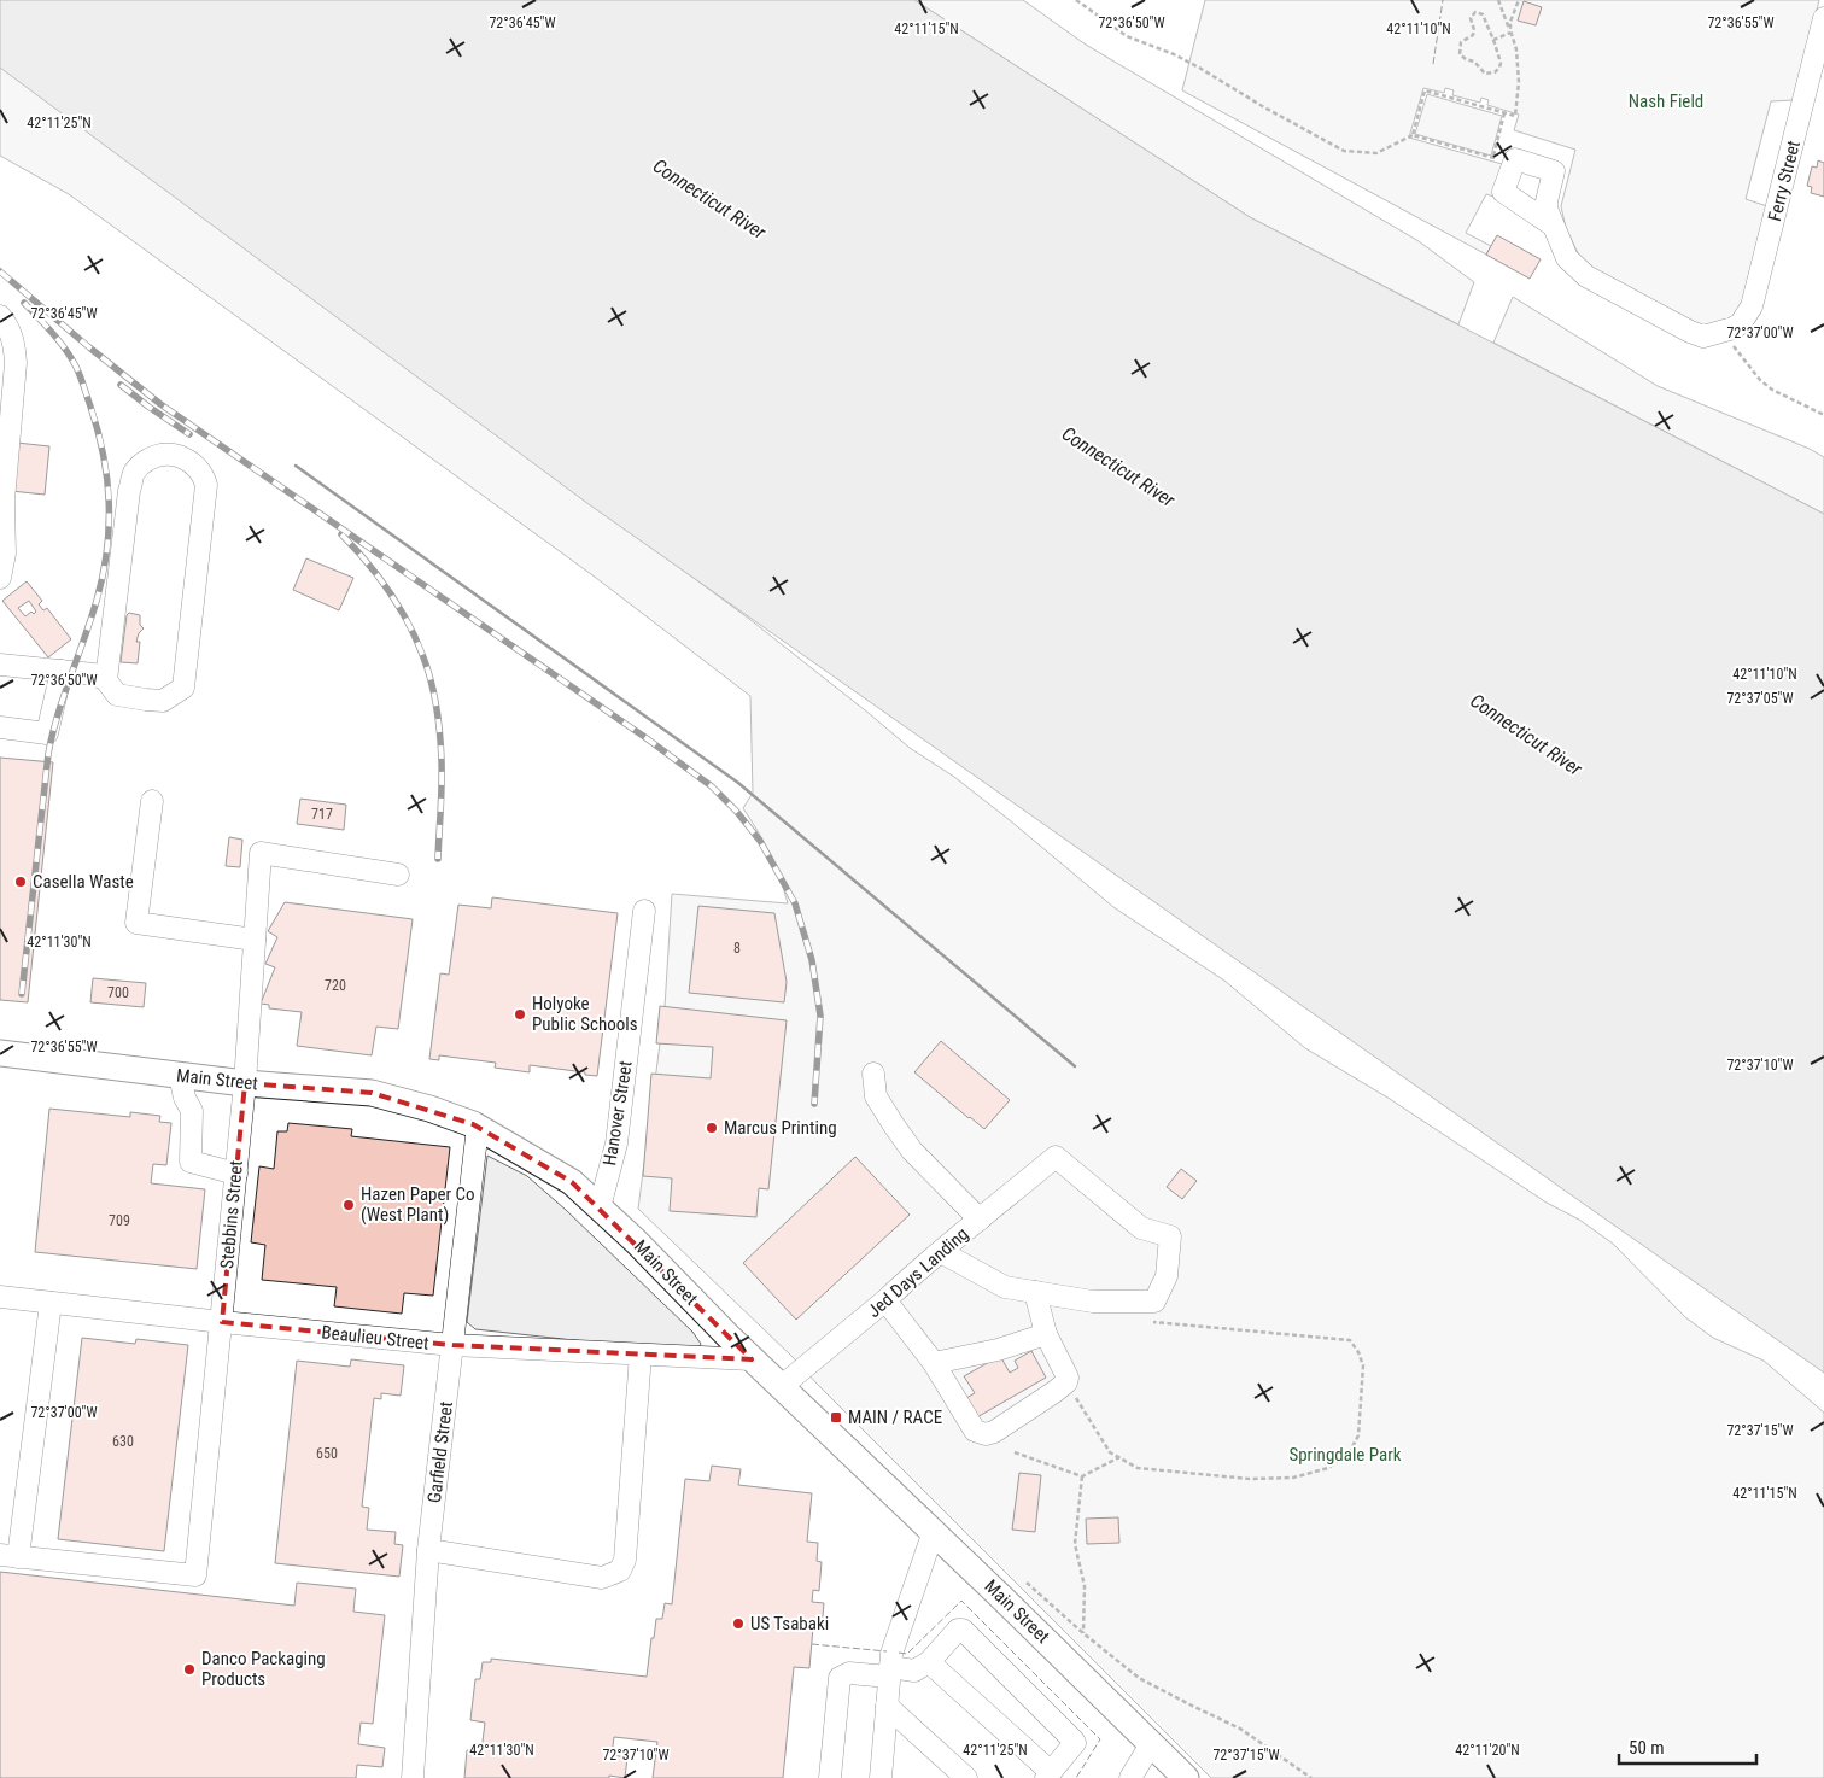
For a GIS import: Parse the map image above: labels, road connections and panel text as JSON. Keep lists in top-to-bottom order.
{
  "streets": {
    "main road": ["Main Street"],
    "street": [
      "Ferry Street",
      "Hanover Street",
      "Stebbins Street",
      "Jed Days Landing",
      "Beaulieu Street",
      "Garfield Street"
    ]
  },
  "crossings": [
    ["Main Street", "Hanover Street"],
    ["Main Street", "Stebbins Street"],
    ["Main Street", "Jed Days Landing"],
    ["Main Street", "Beaulieu Street"],
    ["Main Street", "Garfield Street"],
    ["Stebbins Street", "Beaulieu Street"],
    ["Beaulieu Street", "Garfield Street"]
  ],
  "water": ["Connecticut River"],
  "parks": ["Nash Field", "Springdale Park"],
  "places": {
    "other": [
      "Casella Waste",
      "Holyoke Public Schools",
      "Marcus Printing",
      "Hazen Paper Co (West Plant)",
      "US Tsabaki",
      "Danco Packaging Products"
    ],
    "transit": ["MAIN / RACE"]
  },
  "house_numbers": [
    "717",
    "8",
    "720",
    "700",
    "709",
    "630",
    "650"
  ],
  "scale_bar": "50 m",
  "coordinates": [
    "72°36'45\"W",
    "72°36'50\"W",
    "72°36'55\"W",
    "42°11'15\"N",
    "42°11'10\"N",
    "42°11'25\"N",
    "72°37'00\"W",
    "72°37'05\"W",
    "42°11'30\"N",
    "72°37'10\"W",
    "72°37'15\"W",
    "42°11'20\"N"
  ]
}
